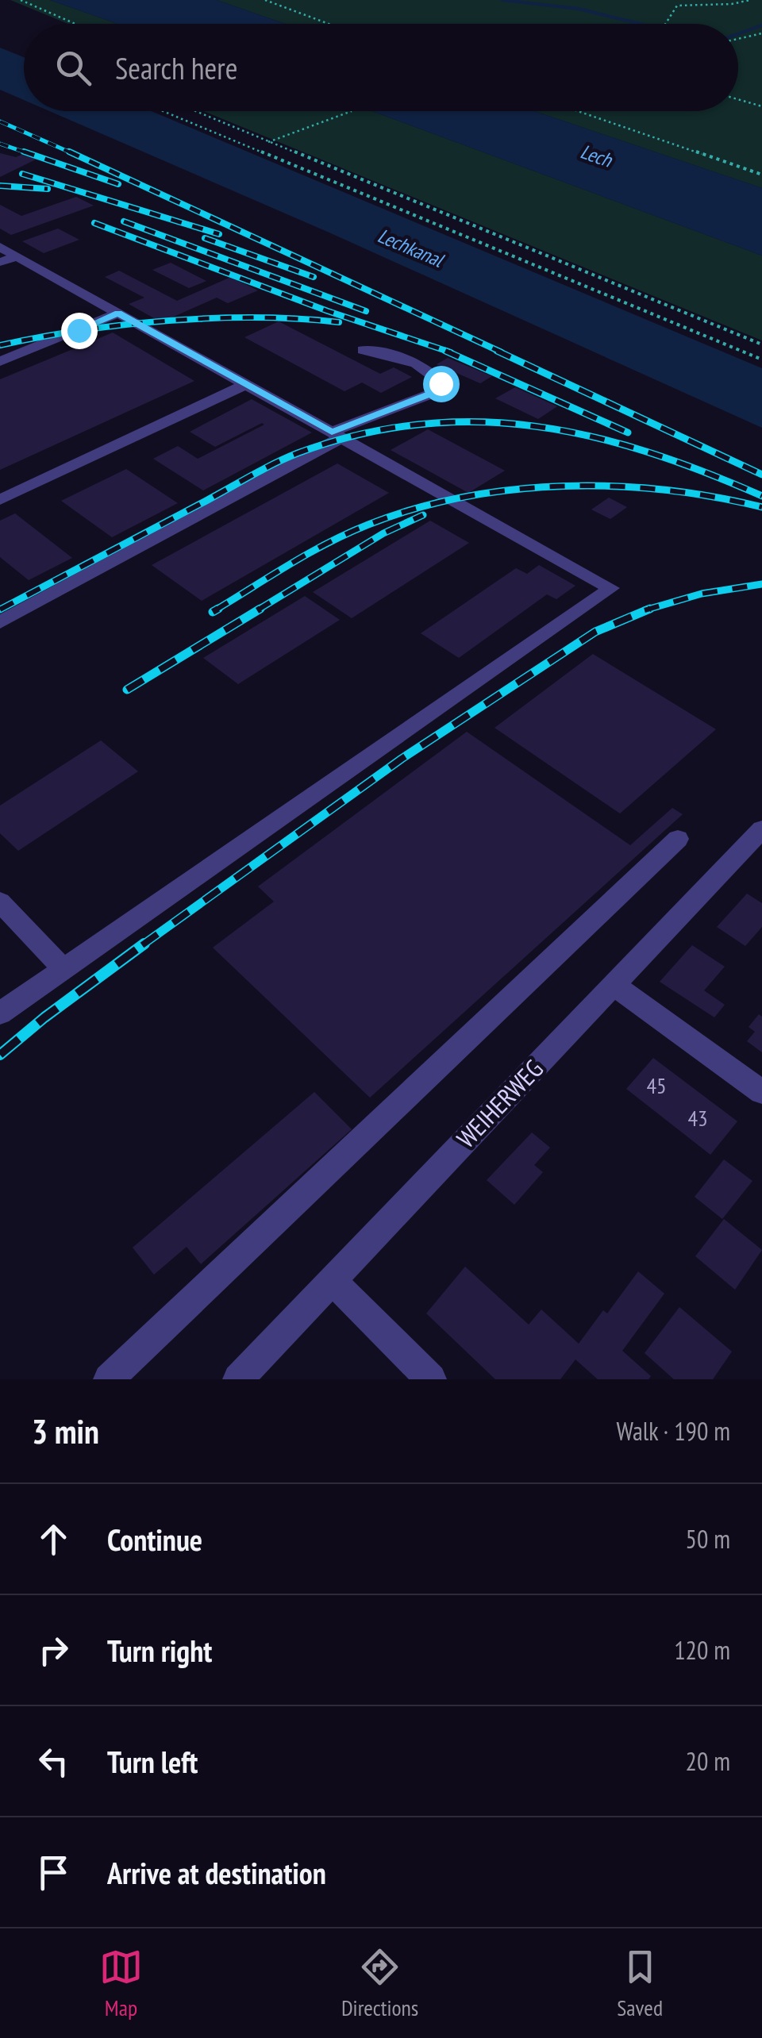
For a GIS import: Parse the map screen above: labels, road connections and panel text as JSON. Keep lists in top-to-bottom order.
{
  "streets": {
    "street": ["WEIHERWEG"]
  },
  "water": ["Lech", "Lechkanal"],
  "house_numbers": ["45", "43"],
  "page": {
    "search": "Search here",
    "heading": ["3 min", "Walk · 190 m"],
    "list": [
      ["Continue", "50 m"],
      ["Turn right", "120 m"],
      ["Turn left", "20 m"],
      "Arrive at destination"
    ],
    "nav": ["Map", "Directions", "Saved"]
  }
}
